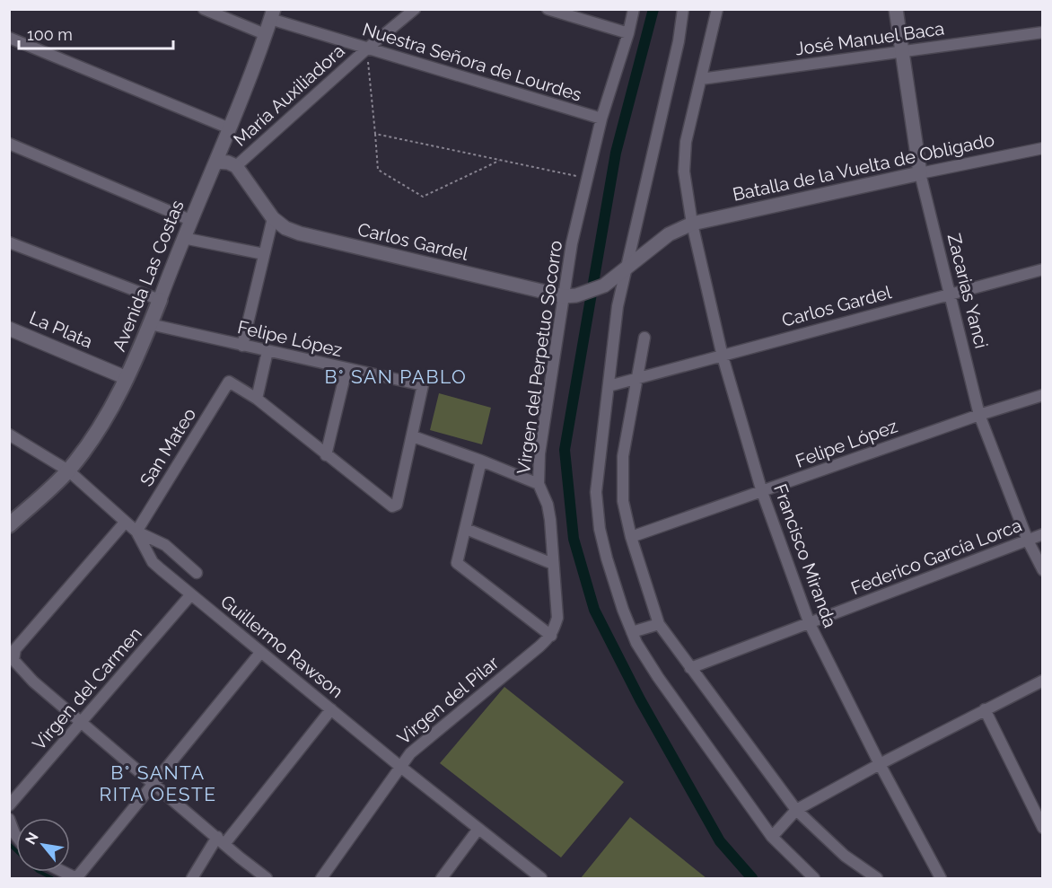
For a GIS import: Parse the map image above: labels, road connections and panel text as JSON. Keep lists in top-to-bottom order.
{
  "streets": {
    "main road": ["Avenida Las Costas"],
    "street": [
      "José Manuel Baca",
      "Nuestra Señora de Lourdes",
      "María Auxiliadora",
      "Batalla de la Vuelta de Obligado",
      "Carlos Gardel",
      "Zacarias Yanci",
      "La Plata",
      "Felipe López",
      "Virgen del Perpetuo Socorro",
      "San Mateo",
      "Francisco Miranda",
      "Federico García Lorca",
      "Guillermo Rawson",
      "Virgen del Carmen",
      "Virgen del Pilar"
    ]
  },
  "crossings": [
    ["José Manuel Baca", "Zacarias Yanci"],
    ["José Manuel Baca", "Francisco Miranda"],
    ["Nuestra Señora de Lourdes", "María Auxiliadora"],
    ["Nuestra Señora de Lourdes", "Avenida Las Costas"],
    ["Nuestra Señora de Lourdes", "Virgen del Perpetuo Socorro"],
    ["María Auxiliadora", "Carlos Gardel"],
    ["Batalla de la Vuelta de Obligado", "Carlos Gardel"],
    ["Batalla de la Vuelta de Obligado", "Zacarias Yanci"],
    ["Batalla de la Vuelta de Obligado", "Francisco Miranda"],
    ["Carlos Gardel", "Zacarias Yanci"],
    ["Carlos Gardel", "Virgen del Perpetuo Socorro"],
    ["Carlos Gardel", "Francisco Miranda"],
    ["Avenida Las Costas", "La Plata"],
    ["Avenida Las Costas", "Felipe López"],
    ["Avenida Las Costas", "Guillermo Rawson"],
    ["Zacarias Yanci", "Felipe López"],
    ["Zacarias Yanci", "Federico García Lorca"],
    ["Felipe López", "Francisco Miranda"],
    ["Virgen del Perpetuo Socorro", "Virgen del Pilar"],
    ["San Mateo", "Guillermo Rawson"],
    ["Francisco Miranda", "Federico García Lorca"],
    ["Guillermo Rawson", "Virgen del Carmen"],
    ["Guillermo Rawson", "Virgen del Pilar"]
  ],
  "districts": ["B° SAN PABLO", "B° SANTA RITA OESTE"],
  "scale_bar": "100 m",
  "north": "top left"
}
